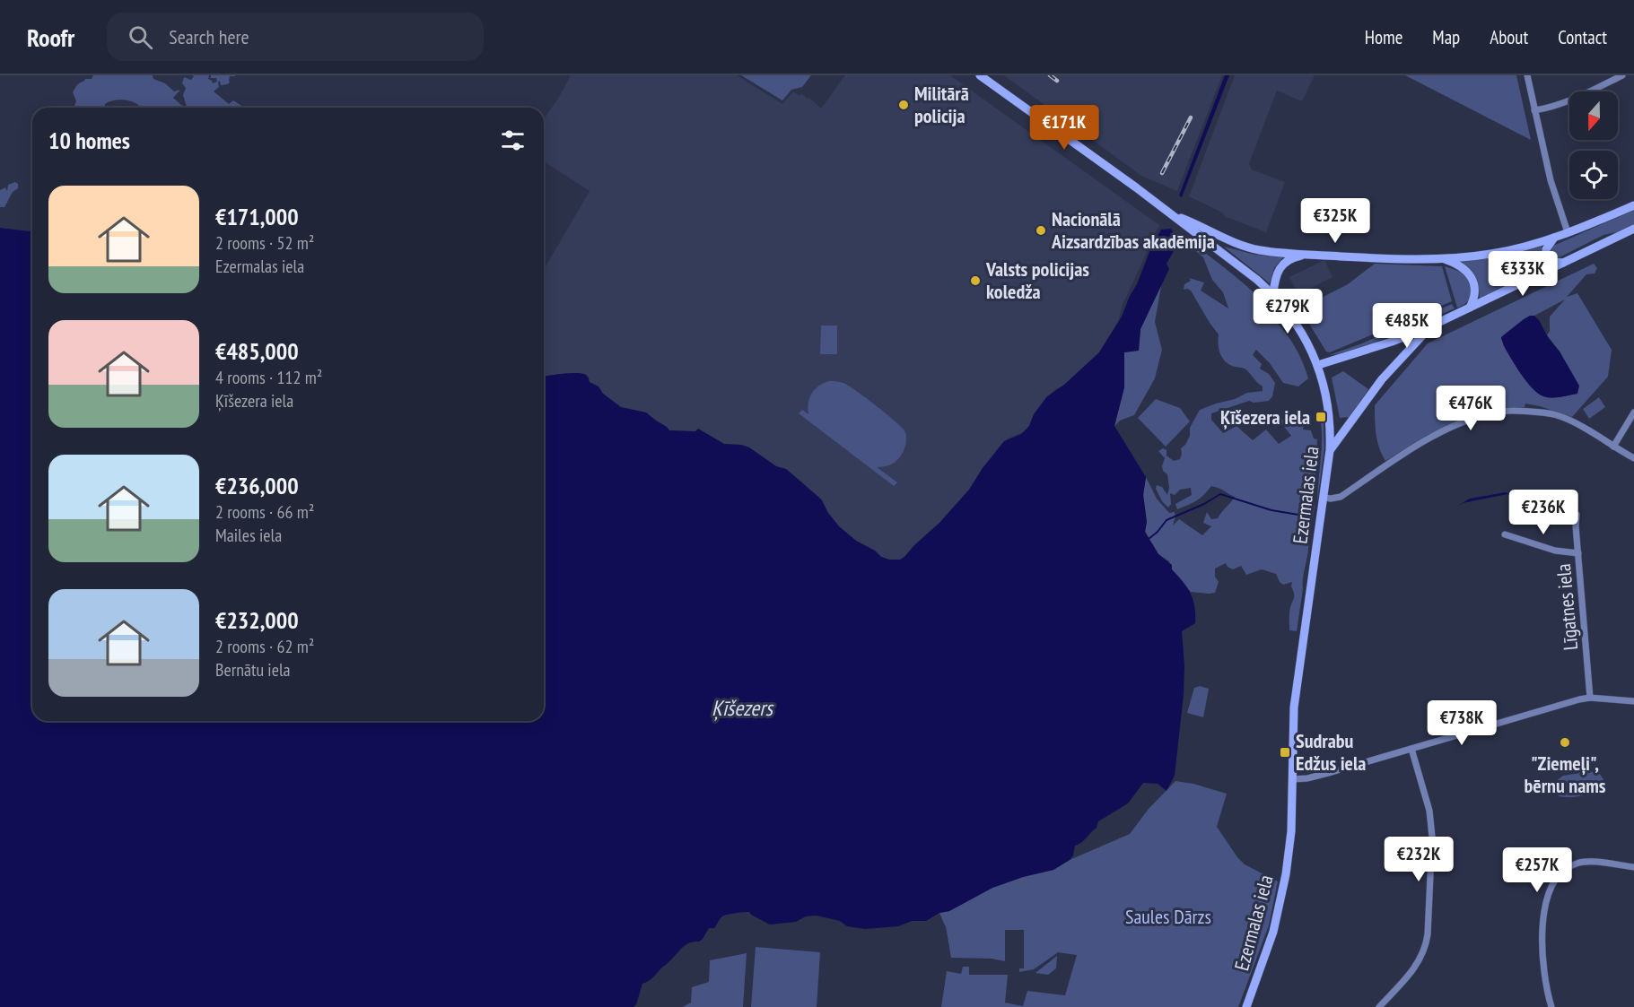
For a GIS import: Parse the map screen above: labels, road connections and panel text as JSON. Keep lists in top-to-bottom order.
{
  "streets": {
    "street": ["Ezermalas iela", "Līgatnes iela"]
  },
  "water": ["Ķīšezers"],
  "parks": ["Saules Dārzs"],
  "places": {
    "other": [
      "Militārā policija",
      "Nacionālā Aizsardzības akadēmija",
      "Valsts policijas koledža",
      "\"Ziemeļi\", bērnu nams"
    ],
    "transit": ["Ķīšezera iela", "Sudrabu Edžus iela"]
  },
  "north": "bottom",
  "page": {
    "header": "Roofr",
    "search": "Search here",
    "nav": [
      "Home",
      "Map",
      "About",
      "Contact"
    ],
    "price": [
      "€171K",
      "€325K",
      "€333K",
      "€279K",
      "€485K",
      "€476K",
      "€236K",
      "€738K",
      "€232K",
      "€257K"
    ],
    "heading": "10 homes",
    "list": [
      {
        "name": "€171,000",
        "note": "2 rooms · 52 m² · Ezermalas iela"
      },
      {
        "name": "€485,000",
        "note": "4 rooms · 112 m² · Ķīšezera iela"
      },
      {
        "name": "€236,000",
        "note": "2 rooms · 66 m² · Mailes iela"
      },
      {
        "name": "€232,000",
        "note": "2 rooms · 62 m² · Bernātu iela"
      }
    ]
  }
}
